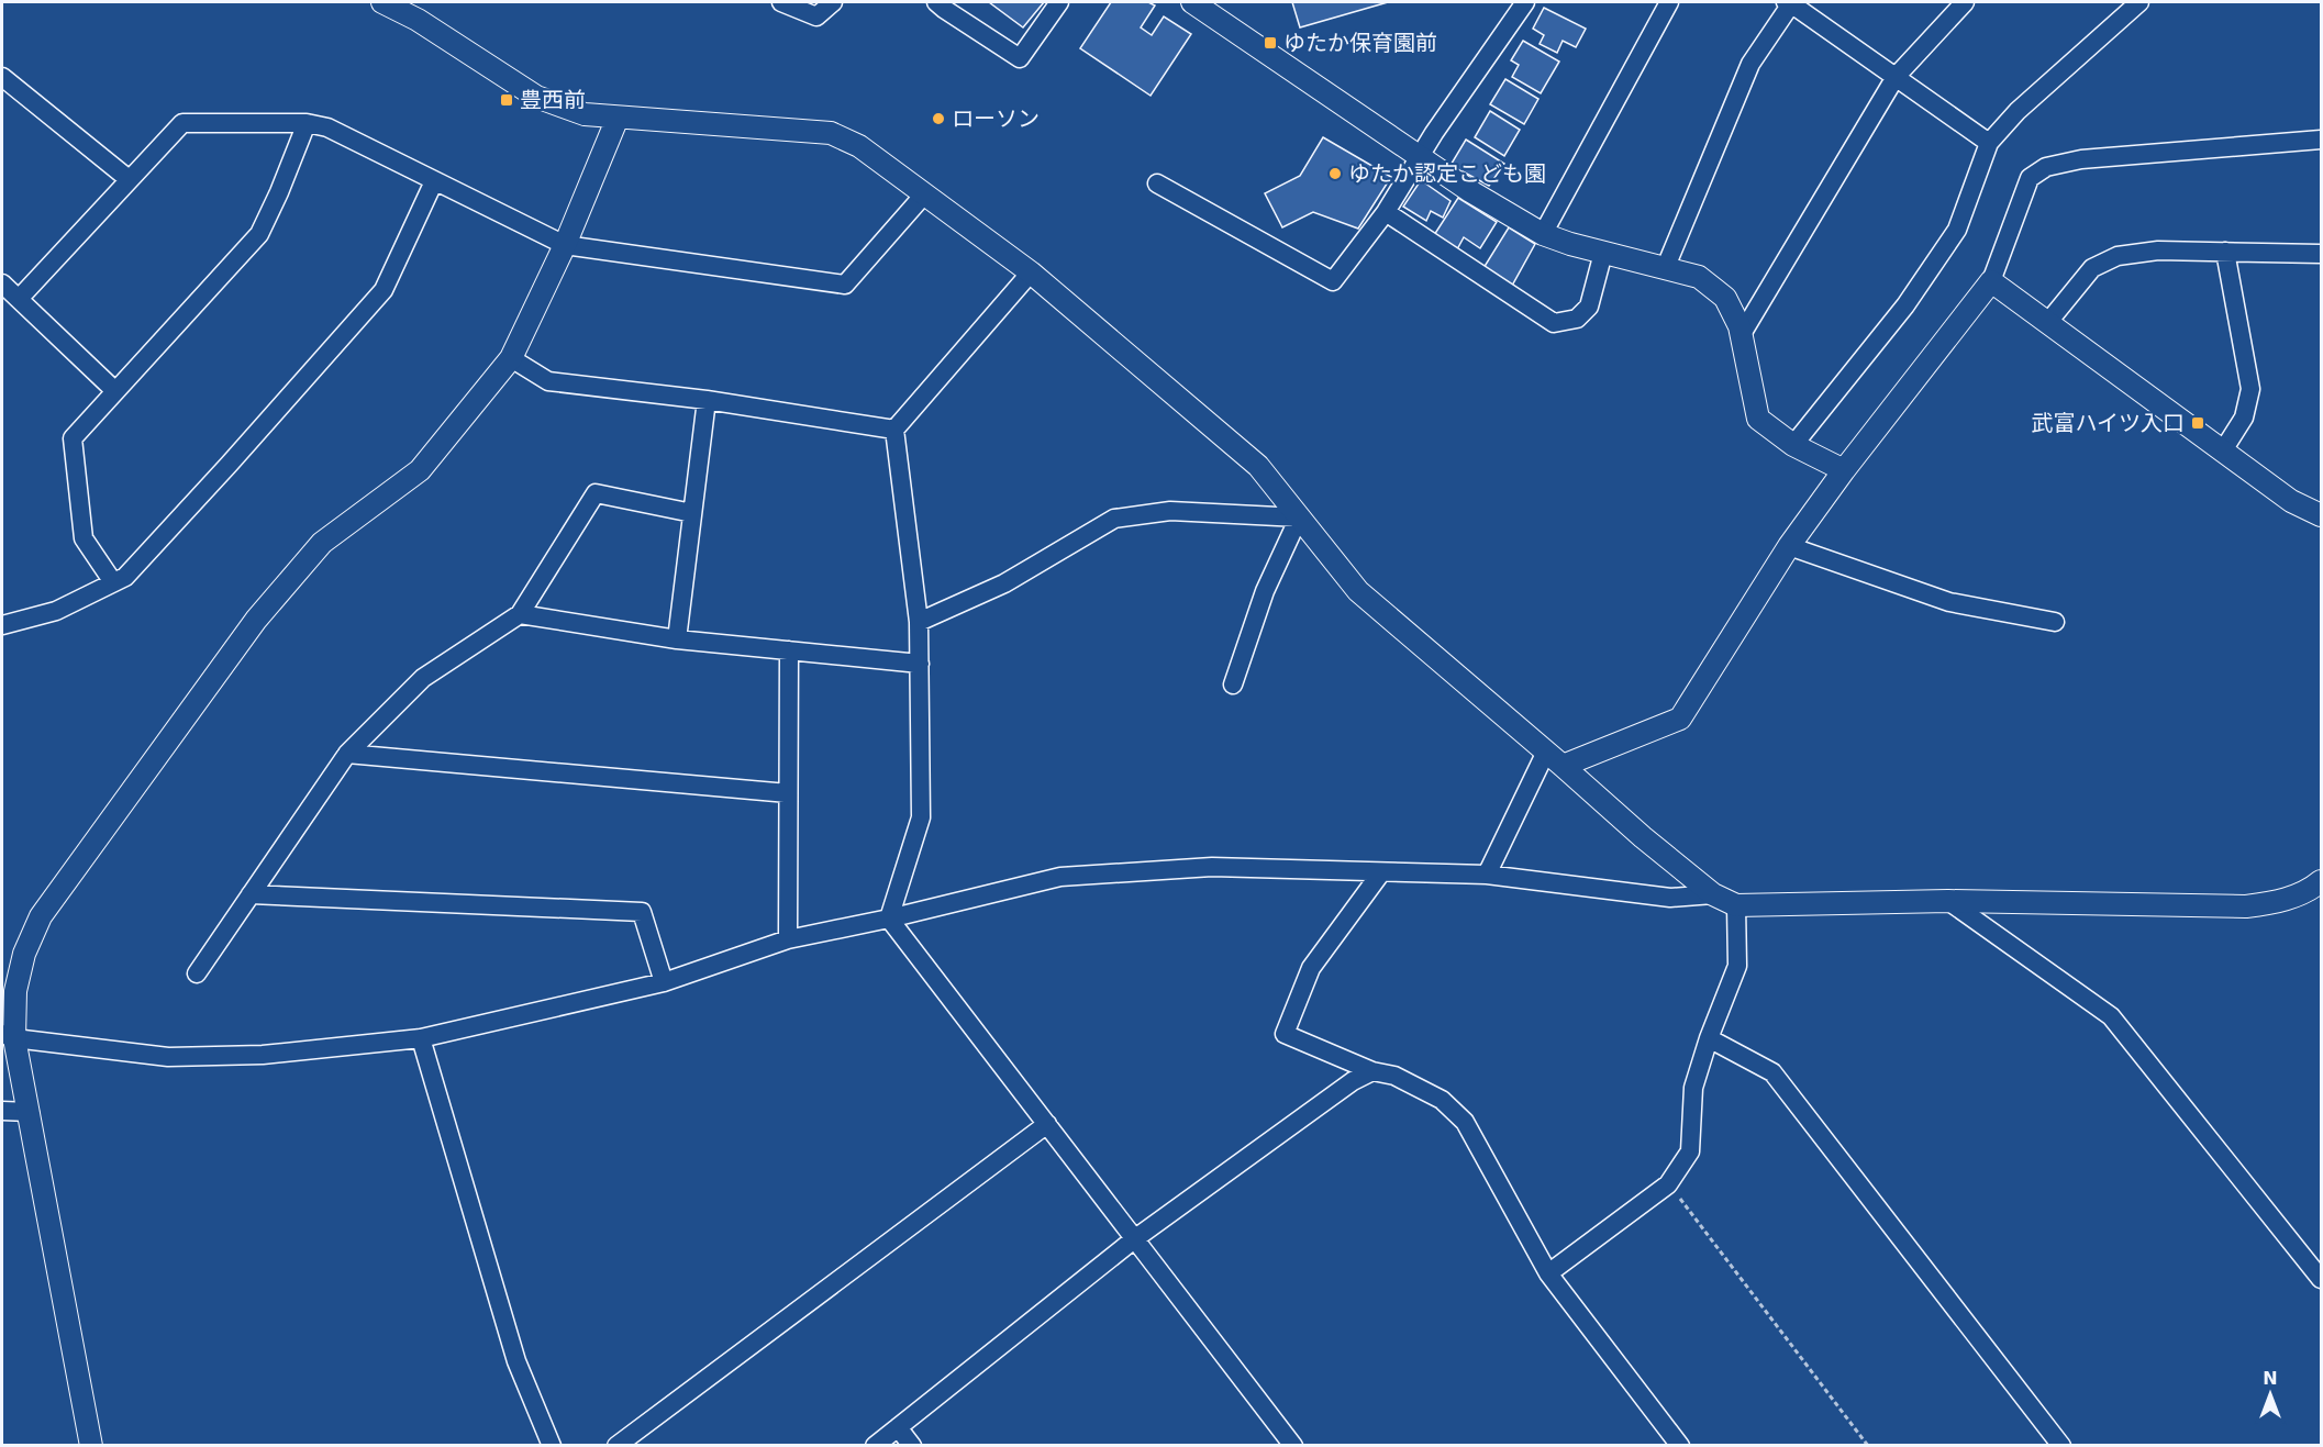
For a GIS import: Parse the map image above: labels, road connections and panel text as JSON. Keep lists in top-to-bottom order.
{
  "places": {
    "transit": ["ゆたか保育園前", "豊西前", "武富ハイツ入口"],
    "other": ["ローソン", "ゆたか認定こども園"]
  },
  "north": "top"
}
